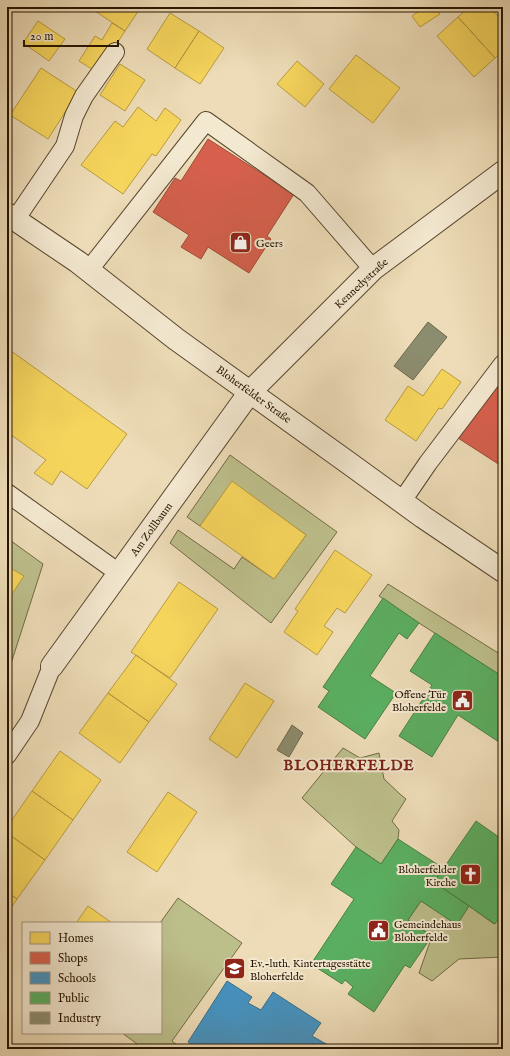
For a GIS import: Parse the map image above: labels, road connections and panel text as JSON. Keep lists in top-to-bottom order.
{
  "streets": {
    "street": ["Kennedystraße", "Bloherfelder Straße", "Am Zollbaum"]
  },
  "crossings": [
    ["Kennedystraße", "Bloherfelder Straße"],
    ["Kennedystraße", "Am Zollbaum"],
    ["Bloherfelder Straße", "Am Zollbaum"]
  ],
  "districts": ["BLOHERFELDE"],
  "places": {
    "shop": ["Geers"],
    "public building": ["Offene Tür Bloherfelde", "Gemeindehaus Bloherfelde"],
    "church": ["Bloherfelder Kirche"],
    "school or university": ["Ev.-luth. Kintertagesstätte Bloherfelde"]
  },
  "legend": [
    "Homes",
    "Shops",
    "Schools",
    "Public",
    "Industry"
  ],
  "scale_bar": "20 m"
}
